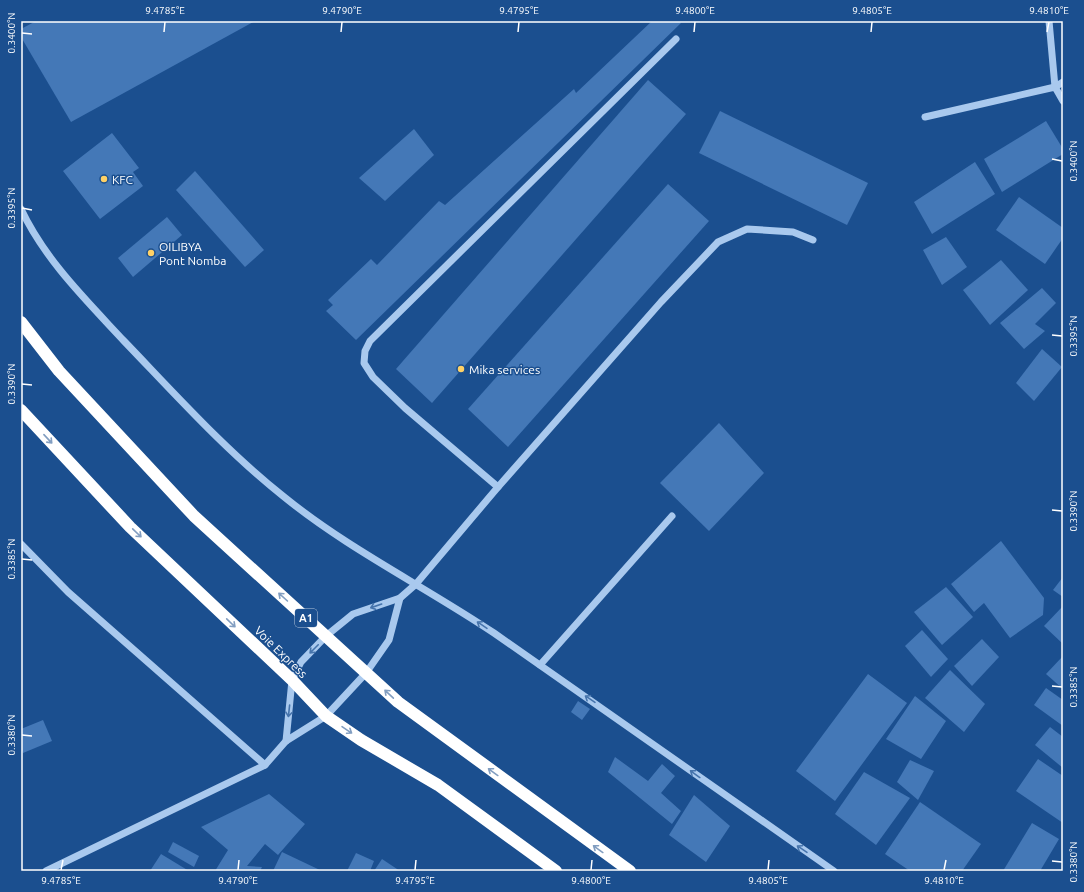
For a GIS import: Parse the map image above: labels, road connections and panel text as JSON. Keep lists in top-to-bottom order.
{
  "streets": {
    "highway": ["A1", "Voie Express"]
  },
  "places": ["KFC", "OILIBYA Pont Nomba", "Mika services"],
  "coordinates": [
    "9.4785°E",
    "9.4790°E",
    "9.4795°E",
    "9.4800°E",
    "9.4805°E",
    "9.4810°E",
    "0.3400°N",
    "0.3395°N",
    "0.3390°N",
    "0.3385°N",
    "0.3380°N"
  ]
}
